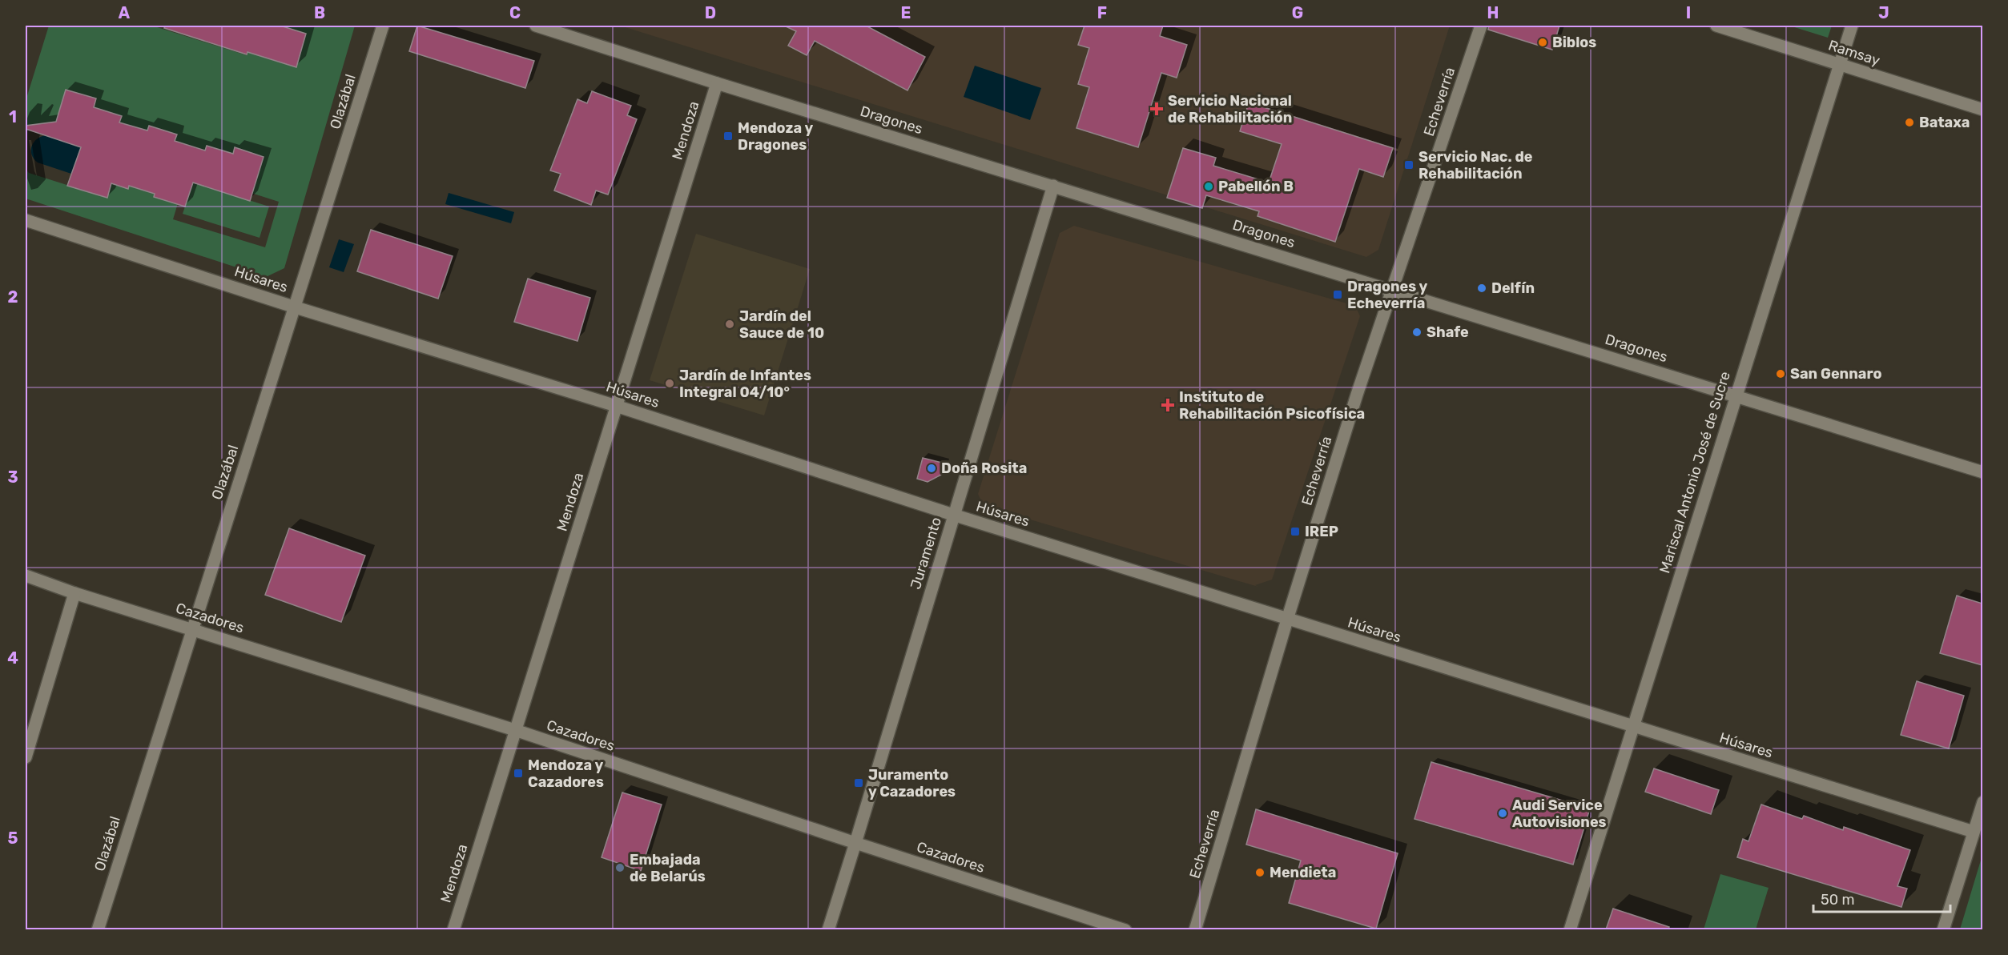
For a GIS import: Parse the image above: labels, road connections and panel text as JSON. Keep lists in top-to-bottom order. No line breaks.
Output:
{"streets":{"street":["Ramsay","Olazábal","Echeverría","Dragones","Mendoza","Húsares","Mariscal Antonio José de Sucre","Juramento","Cazadores"]},"crossings":[["Ramsay","Mariscal Antonio José de Sucre"],["Olazábal","Húsares"],["Olazábal","Cazadores"],["Echeverría","Dragones"],["Echeverría","Húsares"],["Dragones","Mendoza"],["Dragones","Mariscal Antonio José de Sucre"],["Dragones","Juramento"],["Mendoza","Húsares"],["Mendoza","Cazadores"],["Húsares","Mariscal Antonio José de Sucre"],["Húsares","Juramento"],["Juramento","Cazadores"]],"places":{"other":["Biblos","Bataxa","Pabellón B","Delfín","Jardín del Sauce de 10","Shafe","San Gennaro","Jardín de Infantes Integral 04/10°","Doña Rosita","Audi Service Autovisiones","Embajada de Belarús","Mendieta"],"health":["Servicio Nacional de Rehabilitación","Instituto de Rehabilitación Psicofísica"],"transit":["Mendoza y Dragones","Servicio Nac. de Rehabilitación","Dragones y Echeverría","IREP","Mendoza y Cazadores","Juramento y Cazadores"]},"scale_bar":"50 m","grid":{"columns":["A","B","C","D","E","F","G","H","I","J"],"rows":["1","2","3","4","5"]}}
